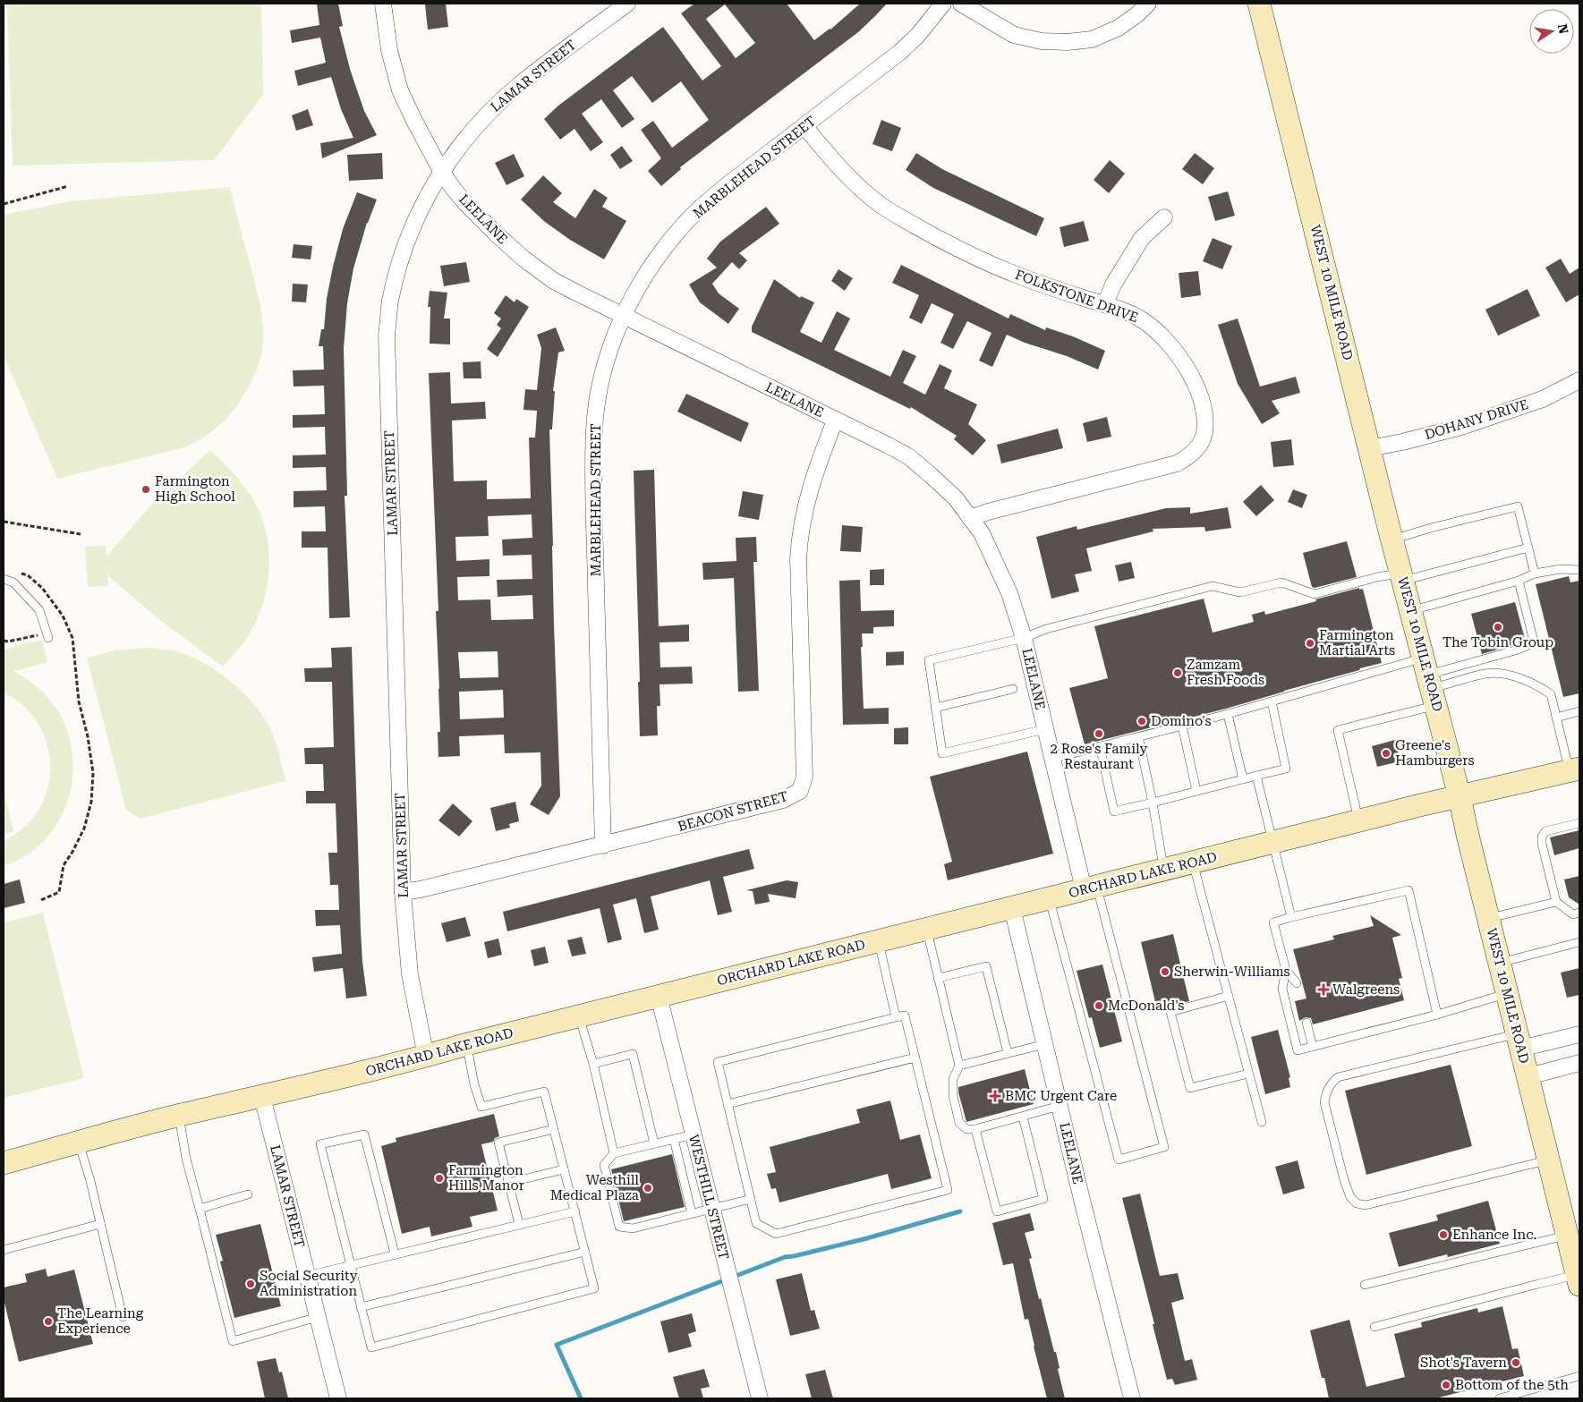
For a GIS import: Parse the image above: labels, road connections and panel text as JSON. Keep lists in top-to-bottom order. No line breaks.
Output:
{"streets":{"main road":["WEST 10 MILE ROAD","ORCHARD LAKE ROAD"],"street":["LAMAR STREET","MARBLEHEAD STREET","LEELANE","FOLKSTONE DRIVE","DOHANY DRIVE","BEACON STREET","WESTHILL STREET"]},"crossings":[["LAMAR STREET","LEELANE"],["LAMAR STREET","BEACON STREET"],["LAMAR STREET","ORCHARD LAKE ROAD"],["MARBLEHEAD STREET","LEELANE"],["MARBLEHEAD STREET","FOLKSTONE DRIVE"],["MARBLEHEAD STREET","BEACON STREET"],["LEELANE","FOLKSTONE DRIVE"],["LEELANE","BEACON STREET"],["LEELANE","ORCHARD LAKE ROAD"],["WEST 10 MILE ROAD","DOHANY DRIVE"],["WEST 10 MILE ROAD","ORCHARD LAKE ROAD"],["ORCHARD LAKE ROAD","WESTHILL STREET"]],"places":{"other":["Farmington High School","The Tobin Group","Farmington Martial Arts","Zamzam Fresh Foods","Domino's","2 Rose's Family Restaurant","Greene's Hamburgers","Sherwin-Williams","McDonald's","Farmington Hills Manor","Westhill Medical Plaza","Enhance Inc.","Social Security Administration","The Learning Experience","Shot's Tavern","Bottom of the 5th"],"health":["Walgreens","BMC Urgent Care"]},"north":"right"}
